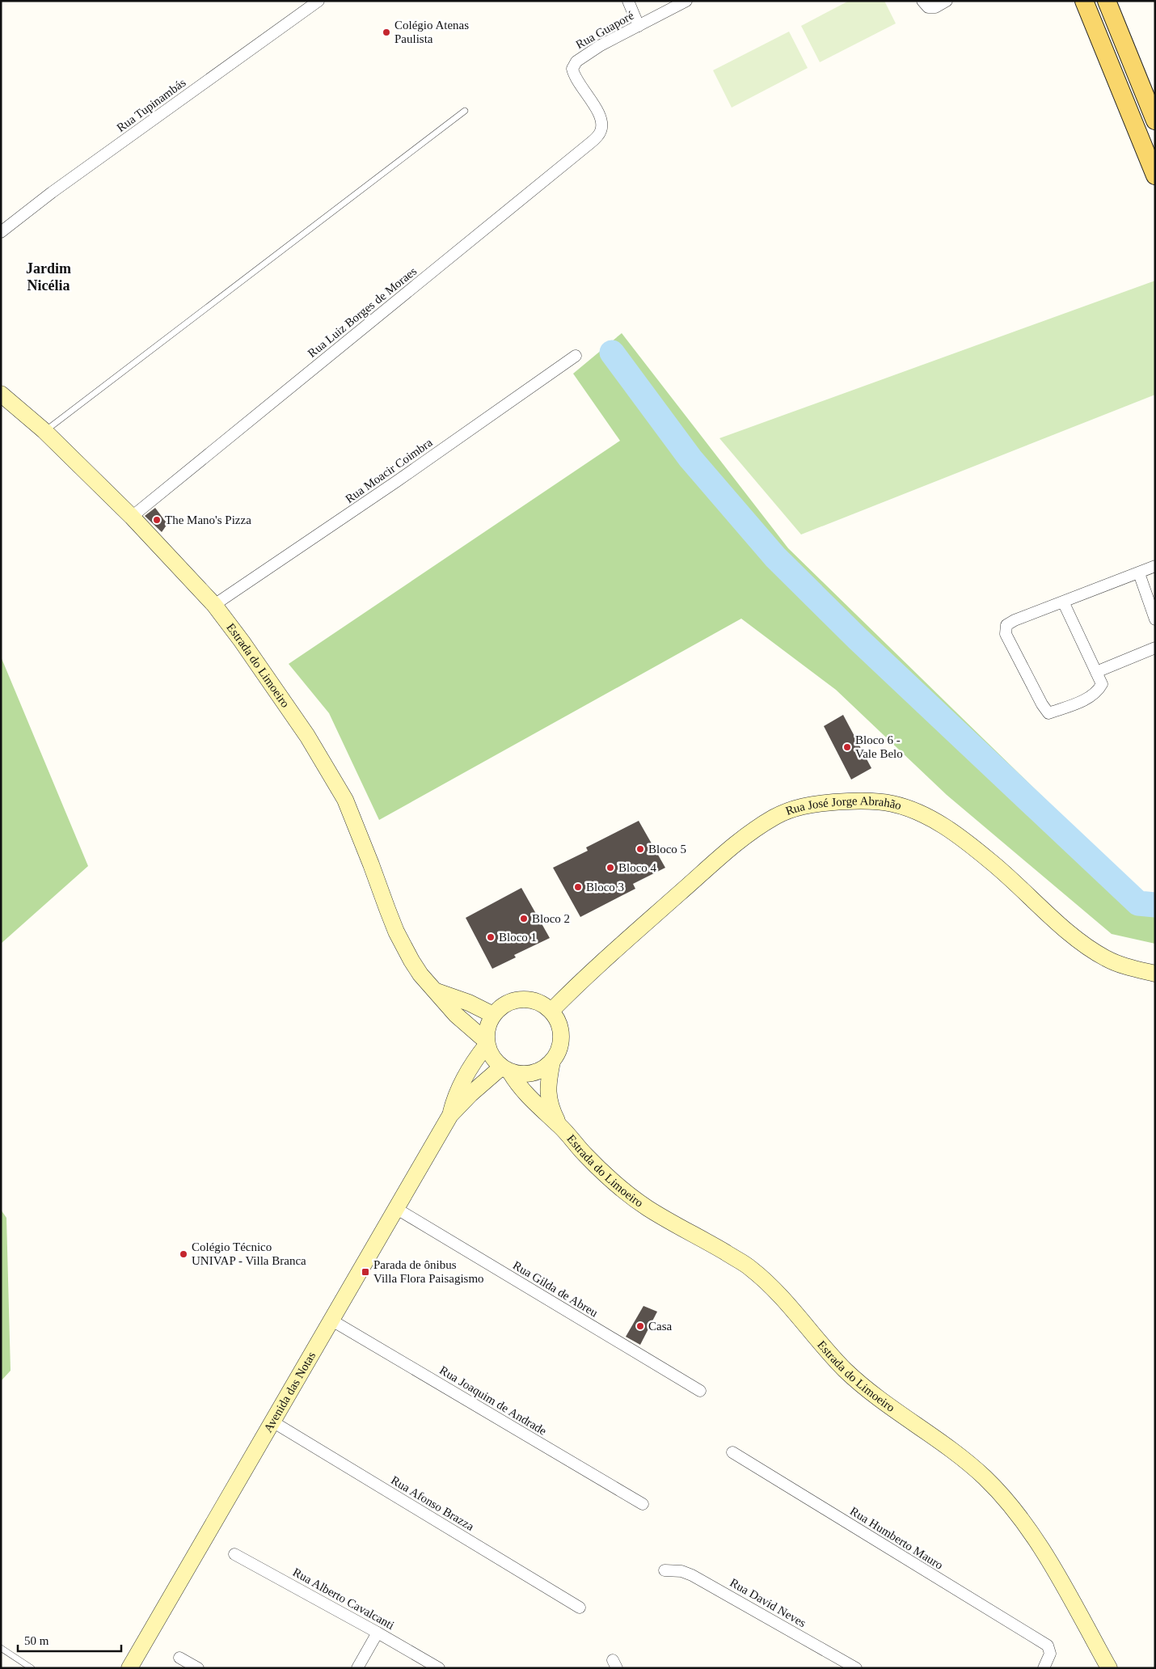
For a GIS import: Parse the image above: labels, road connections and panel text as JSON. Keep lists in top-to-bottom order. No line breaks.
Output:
{"streets":{"main road":["Estrada do Limoeiro","Rua José Jorge Abrahão","Avenida das Notas"],"street":["Rua Guaporé","Rua Tupinambás","Rua Luiz Borges de Moraes","Rua Moacir Coimbra","Rua Gilda de Abreu","Rua Joaquim de Andrade","Rua Afonso Brazza","Rua Humberto Mauro","Rua Alberto Cavalcanti","Rua David Neves"]},"crossings":[["Rua Guaporé","Rua Luiz Borges de Moraes"],["Rua Luiz Borges de Moraes","Estrada do Limoeiro"],["Rua Moacir Coimbra","Estrada do Limoeiro"],["Estrada do Limoeiro","Rua José Jorge Abrahão"],["Estrada do Limoeiro","Avenida das Notas"],["Rua José Jorge Abrahão","Avenida das Notas"],["Rua Gilda de Abreu","Avenida das Notas"],["Avenida das Notas","Rua Joaquim de Andrade"],["Avenida das Notas","Rua Afonso Brazza"]],"districts":["Jardim Nicélia"],"places":{"other":["Colégio Atenas Paulista","The Mano's Pizza","Bloco 6 - Vale Belo","Bloco 5","Bloco 4","Bloco 3","Bloco 2","Bloco 1","Colégio Técnico UNIVAP - Villa Branca","Casa"],"transit":["Parada de ônibus Villa Flora Paisagismo"]},"scale_bar":"50 m"}
